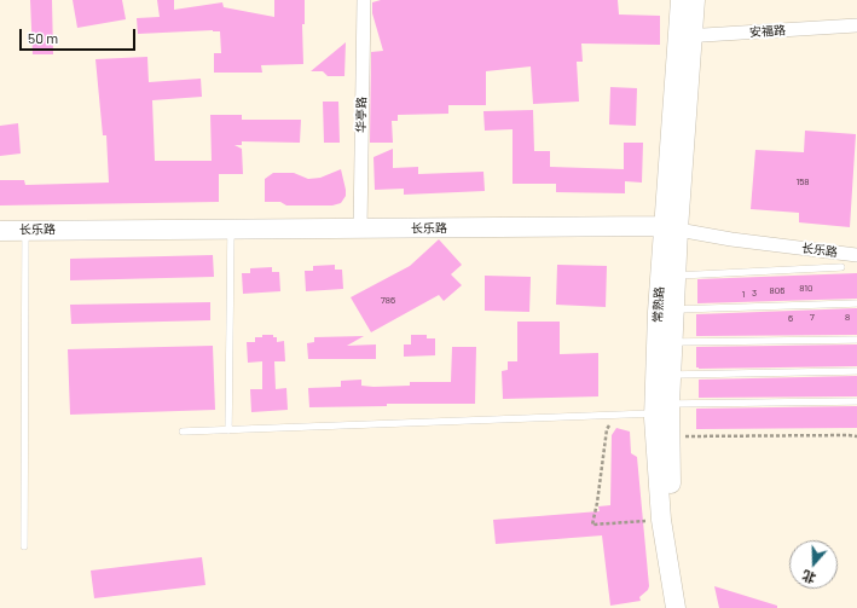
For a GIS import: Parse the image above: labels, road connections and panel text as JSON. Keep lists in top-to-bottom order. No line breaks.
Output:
{"streets":{"main road":["长乐路","常熟路"],"street":["安福路","华亭路"]},"crossings":[["安福路","常熟路"],["华亭路","长乐路"],["长乐路","常熟路"]],"house_numbers":["158","810","806","3","1","786","7","8","6"],"scale_bar":"50 m","north":"bottom"}
